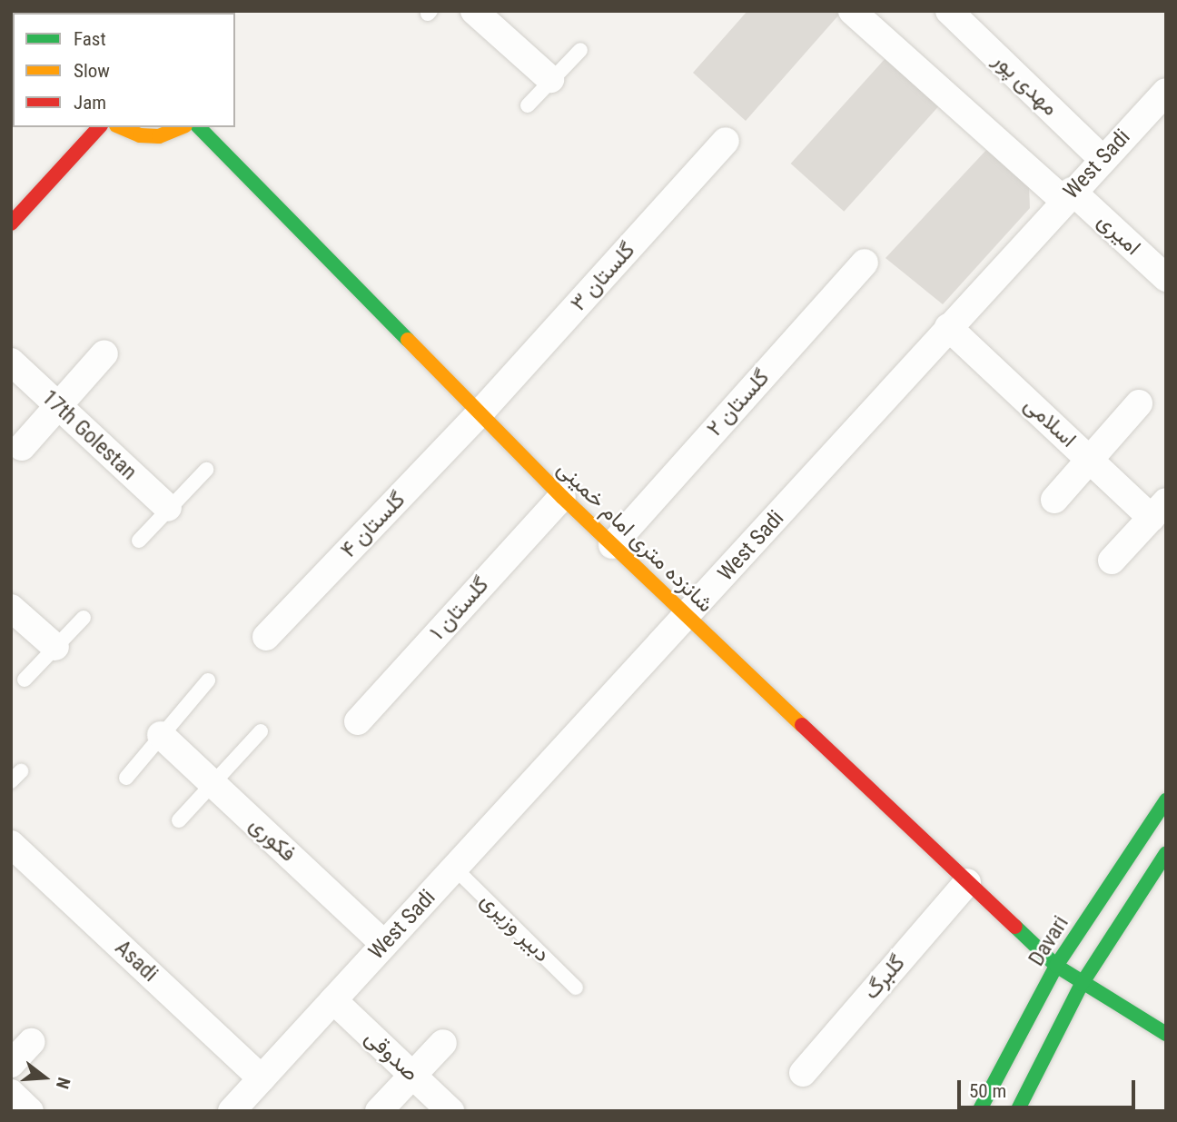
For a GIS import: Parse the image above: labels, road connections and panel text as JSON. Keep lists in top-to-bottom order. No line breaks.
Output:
{"streets":{"main road":["شانزده متری امام خمینی","Davari"],"street":["مهدی پور","West Sadi","امیری","گلستان ۳","گلستان ۲","اسلامی","17th Golestan","گلستان ۴","گلستان ۱","فکوری","Asadi","گلبرگ","صدوقی"],"lane":["دبیر وزیری"]},"crossings":[["مهدی پور","West Sadi"],["West Sadi","امیری"],["West Sadi","اسلامی"],["West Sadi","شانزده متری امام خمینی"],["West Sadi","فکوری"],["West Sadi","دبیر وزیری"],["West Sadi","Asadi"],["West Sadi","صدوقی"],["گلستان ۳","گلستان ۴"],["گلستان ۳","شانزده متری امام خمینی"],["گلستان ۲","شانزده متری امام خمینی"],["گلستان ۴","شانزده متری امام خمینی"],["شانزده متری امام خمینی","گلستان ۱"],["شانزده متری امام خمینی","Davari"],["شانزده متری امام خمینی","گلبرگ"]],"legend":["Fast","Slow","Jam"],"scale_bar":"50 m","north":"right"}
